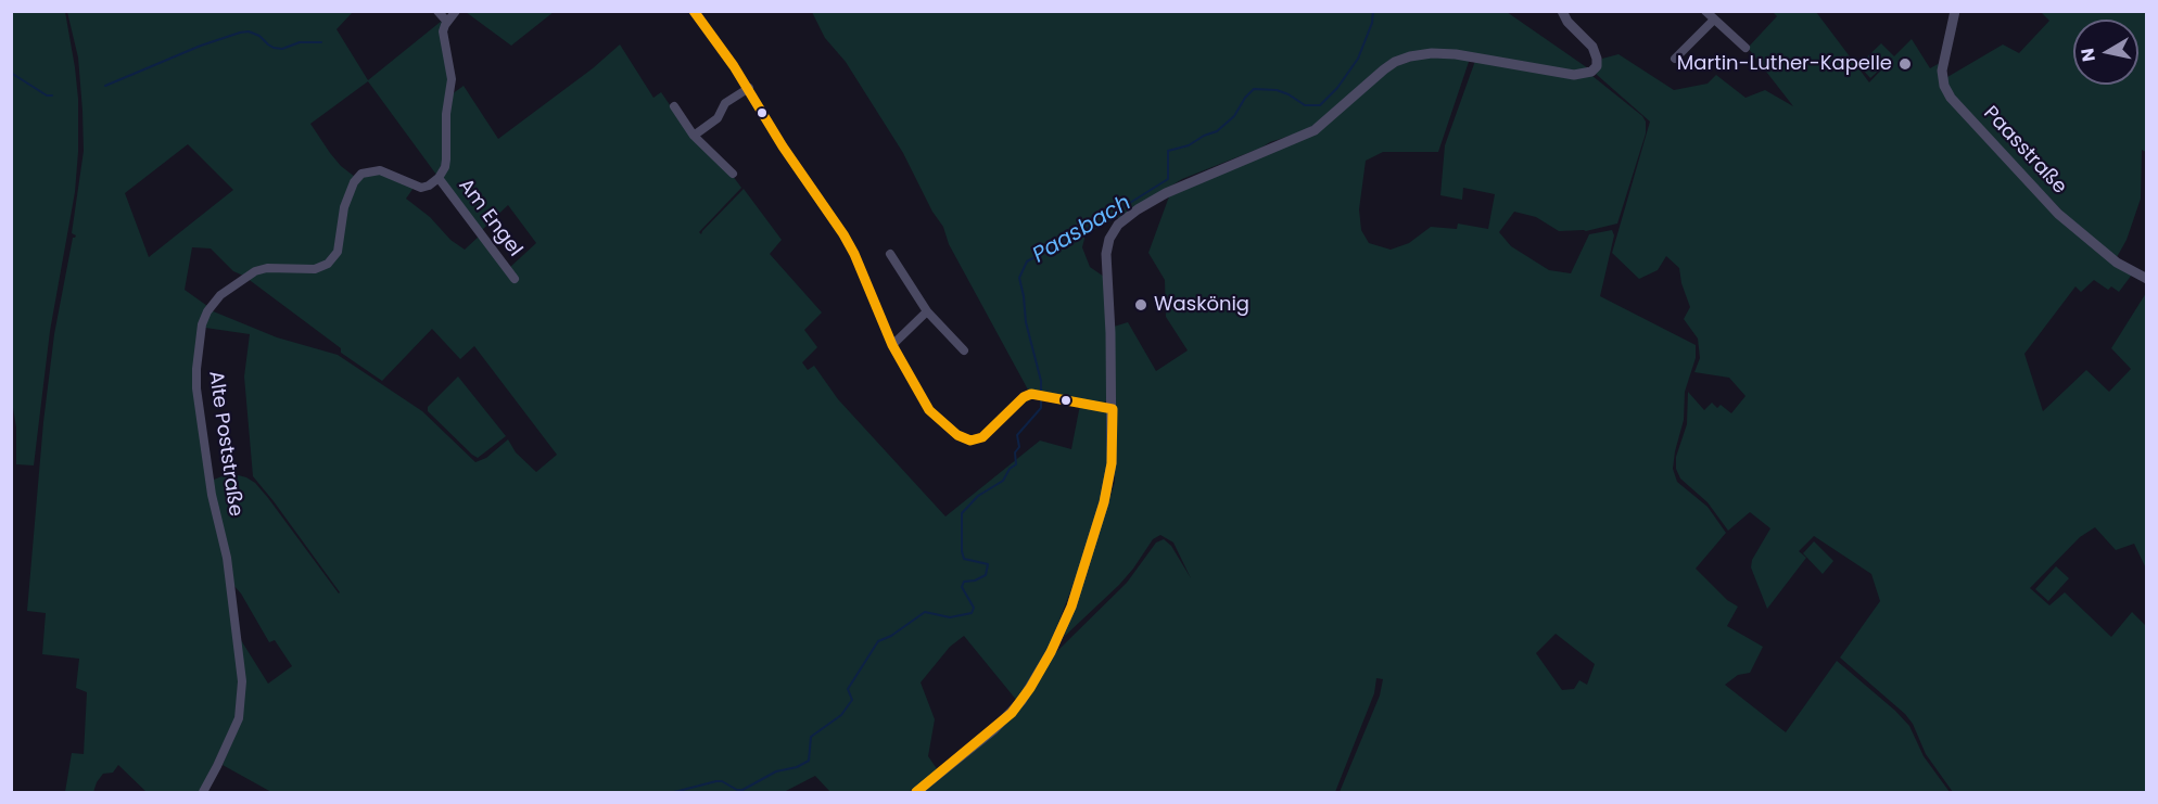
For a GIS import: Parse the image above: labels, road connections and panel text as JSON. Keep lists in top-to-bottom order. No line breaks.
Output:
{"streets":{"street":["Paasstraße","Am Engel","Alte Poststraße"]},"crossings":[["Am Engel","Alte Poststraße"]],"water":["Paasbach"],"places":["Martin-Luther-Kapelle","Waskönig"],"north":"left"}
